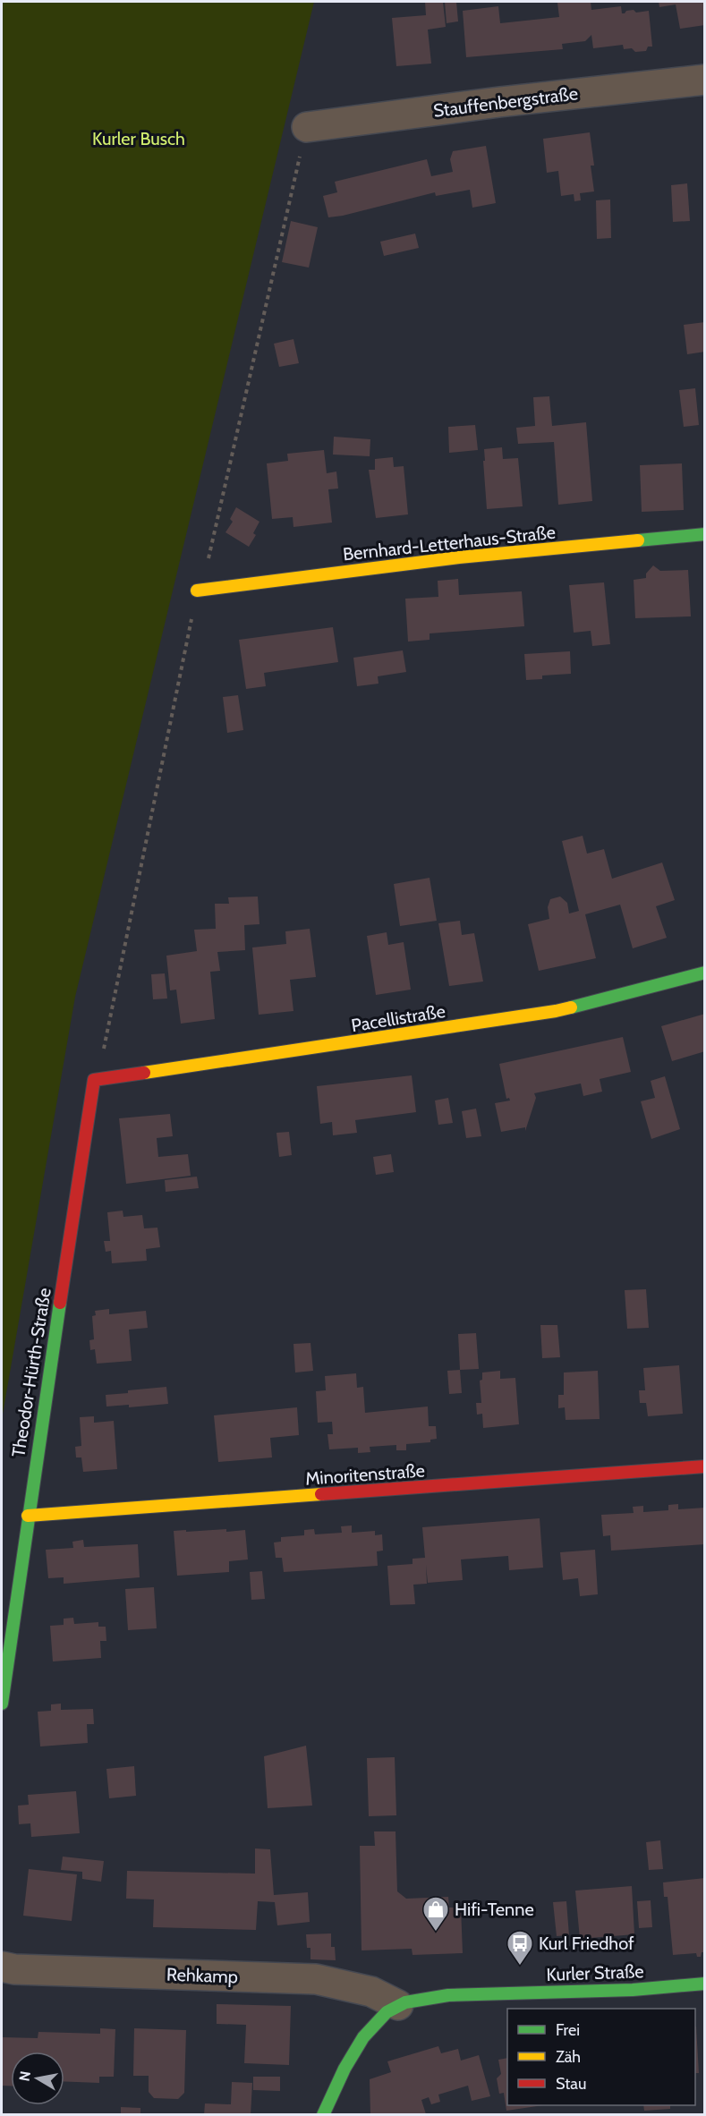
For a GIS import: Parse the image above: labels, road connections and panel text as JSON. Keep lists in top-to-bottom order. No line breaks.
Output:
{"streets":{"street":["Stauffenbergstraße","Bernhard-Letterhaus-Straße","Pacellistraße","Theodor-Hürth-Straße","Minoritenstraße","Kurler Straße","Rehkamp"]},"crossings":[["Pacellistraße","Theodor-Hürth-Straße"],["Theodor-Hürth-Straße","Minoritenstraße"],["Kurler Straße","Rehkamp"]],"parks":["Kurler Busch"],"places":{"shop":["Hifi-Tenne"],"bus stop":["Kurl Friedhof"]},"legend":["Frei","Zäh","Stau"],"north":"left"}
